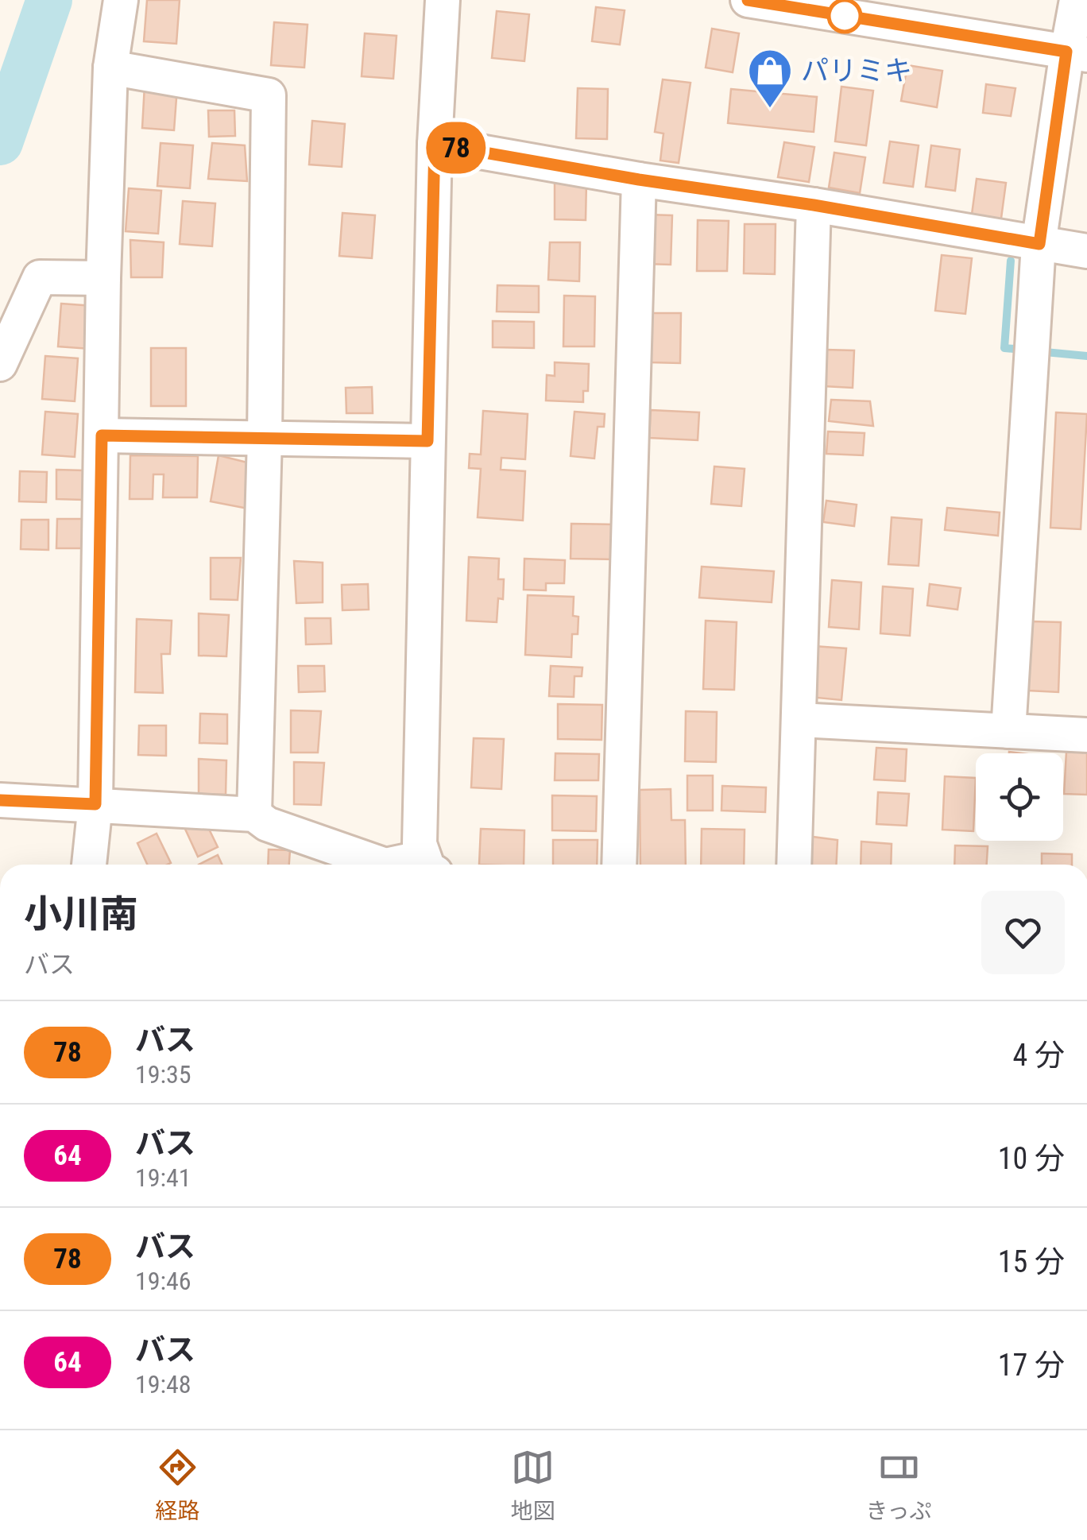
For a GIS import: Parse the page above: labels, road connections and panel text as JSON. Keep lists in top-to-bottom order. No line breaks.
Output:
{"places":{"shop":["パリミキ"]},"lines":["bus line 78"],"page":{"on_map":"78","heading":["小川南","バス"],"list":[{"mark":"78","name":"バス","note":"19:35","value":"4 分"},{"mark":"64","name":"バス","note":"19:41","value":"10 分"},{"mark":"78","name":"バス","note":"19:46","value":"15 分"},{"mark":"64","name":"バス","note":"19:48","value":"17 分"}],"tabs":["経路","地図","きっぷ"]}}
